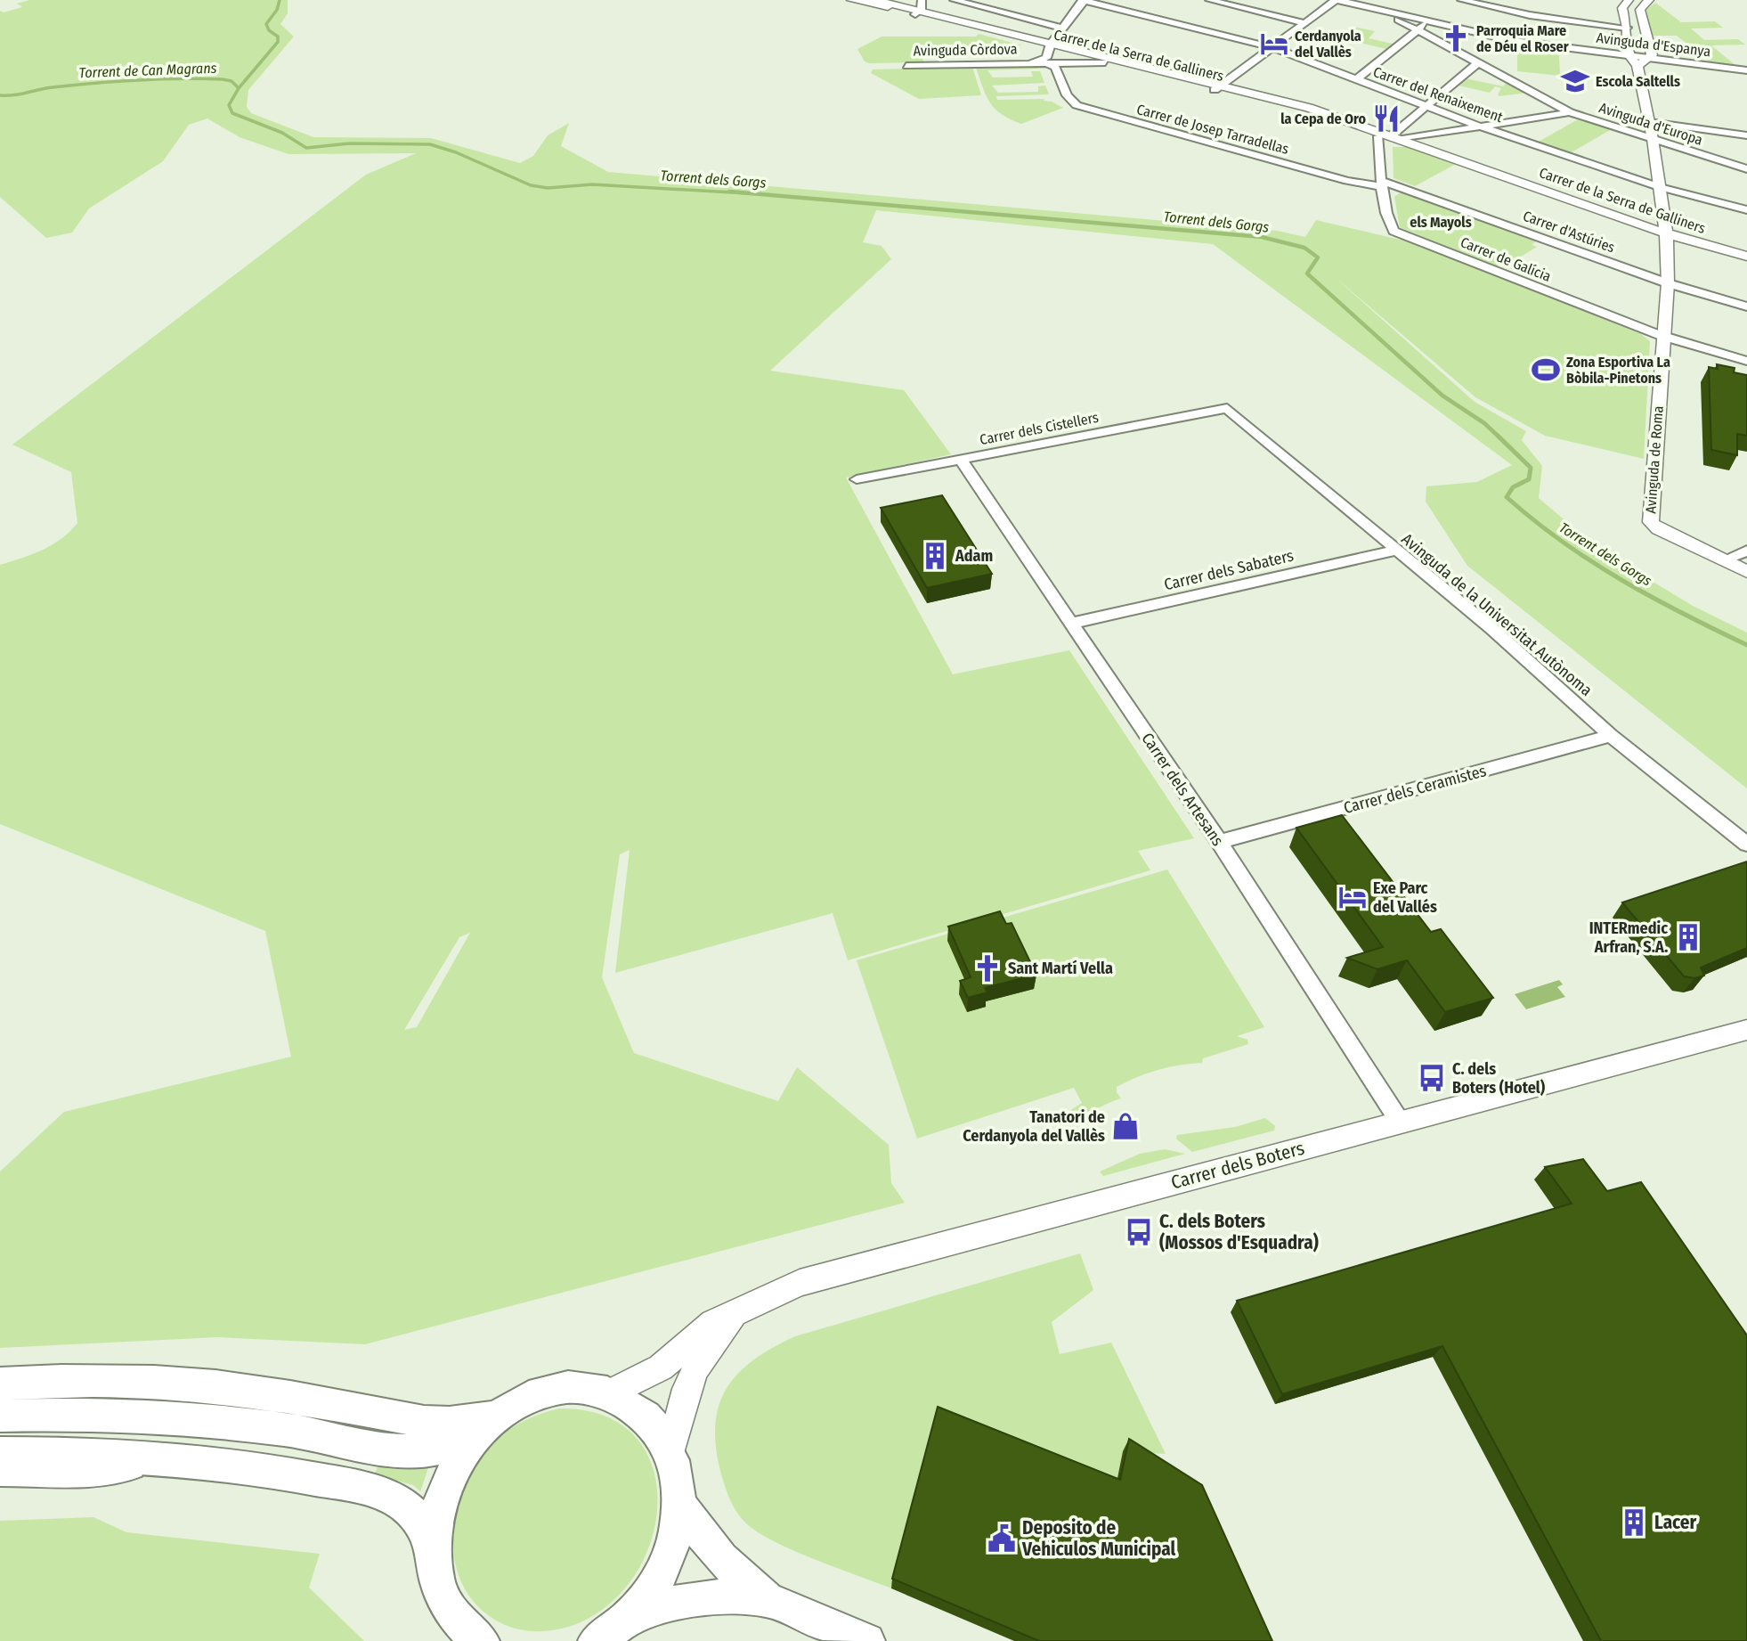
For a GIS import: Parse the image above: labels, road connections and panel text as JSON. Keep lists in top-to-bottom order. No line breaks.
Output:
{"streets":{"street":["Avinguda d'Espanya","Avinguda Còrdova","Carrer de la Serra de Galliners","Carrer del Renaixement","Avinguda d'Europa","Carrer de Josep Tarradellas","Carrer d'Astúries","Carrer de Galícia","Carrer dels Cistellers","Avinguda de Roma","Carrer dels Sabaters","Avinguda de la Universitat Autònoma","Carrer dels Artesans","Carrer dels Ceramistes","Carrer dels Boters"]},"crossings":[["Avinguda d'Espanya","Avinguda d'Europa"],["Avinguda Còrdova","Carrer de la Serra de Galliners"],["Avinguda Còrdova","Carrer de Josep Tarradellas"],["Carrer de la Serra de Galliners","Carrer de Josep Tarradellas"],["Carrer de la Serra de Galliners","Carrer de Galícia"],["Carrer de la Serra de Galliners","Avinguda de Roma"],["Carrer del Renaixement","Avinguda de Roma"],["Avinguda d'Europa","Avinguda de Roma"],["Carrer de Josep Tarradellas","Carrer d'Astúries"],["Carrer de Josep Tarradellas","Carrer de Galícia"],["Carrer d'Astúries","Carrer de Galícia"],["Carrer d'Astúries","Avinguda de Roma"],["Carrer de Galícia","Avinguda de Roma"],["Carrer dels Cistellers","Avinguda de la Universitat Autònoma"],["Carrer dels Cistellers","Carrer dels Artesans"],["Carrer dels Sabaters","Avinguda de la Universitat Autònoma"],["Carrer dels Sabaters","Carrer dels Artesans"],["Avinguda de la Universitat Autònoma","Carrer dels Ceramistes"],["Carrer dels Artesans","Carrer dels Ceramistes"],["Carrer dels Artesans","Carrer dels Boters"]],"districts":["els Mayols"],"water":["Torrent de Can Magrans","Torrent dels Gorgs"],"places":{"church":["Parroquia Mare de Déu el Roser","Sant Martí Vella"],"hotel":["Cerdanyola del Vallès","Exe Parc del Vallés"],"school or university":["Escola Saltells"],"restaurant":["la Cepa de Oro"],"sports":["Zona Esportiva La Bòbila-Pinetons"],"building":["Adam","INTERmedic Arfran, S.A.","Lacer"],"bus stop":["C. dels Boters (Hotel)","C. dels Boters (Mossos d'Esquadra)"],"shop":["Tanatori de Cerdanyola del Vallès"],"public building":["Deposito de Vehiculos Municipal"]}}
